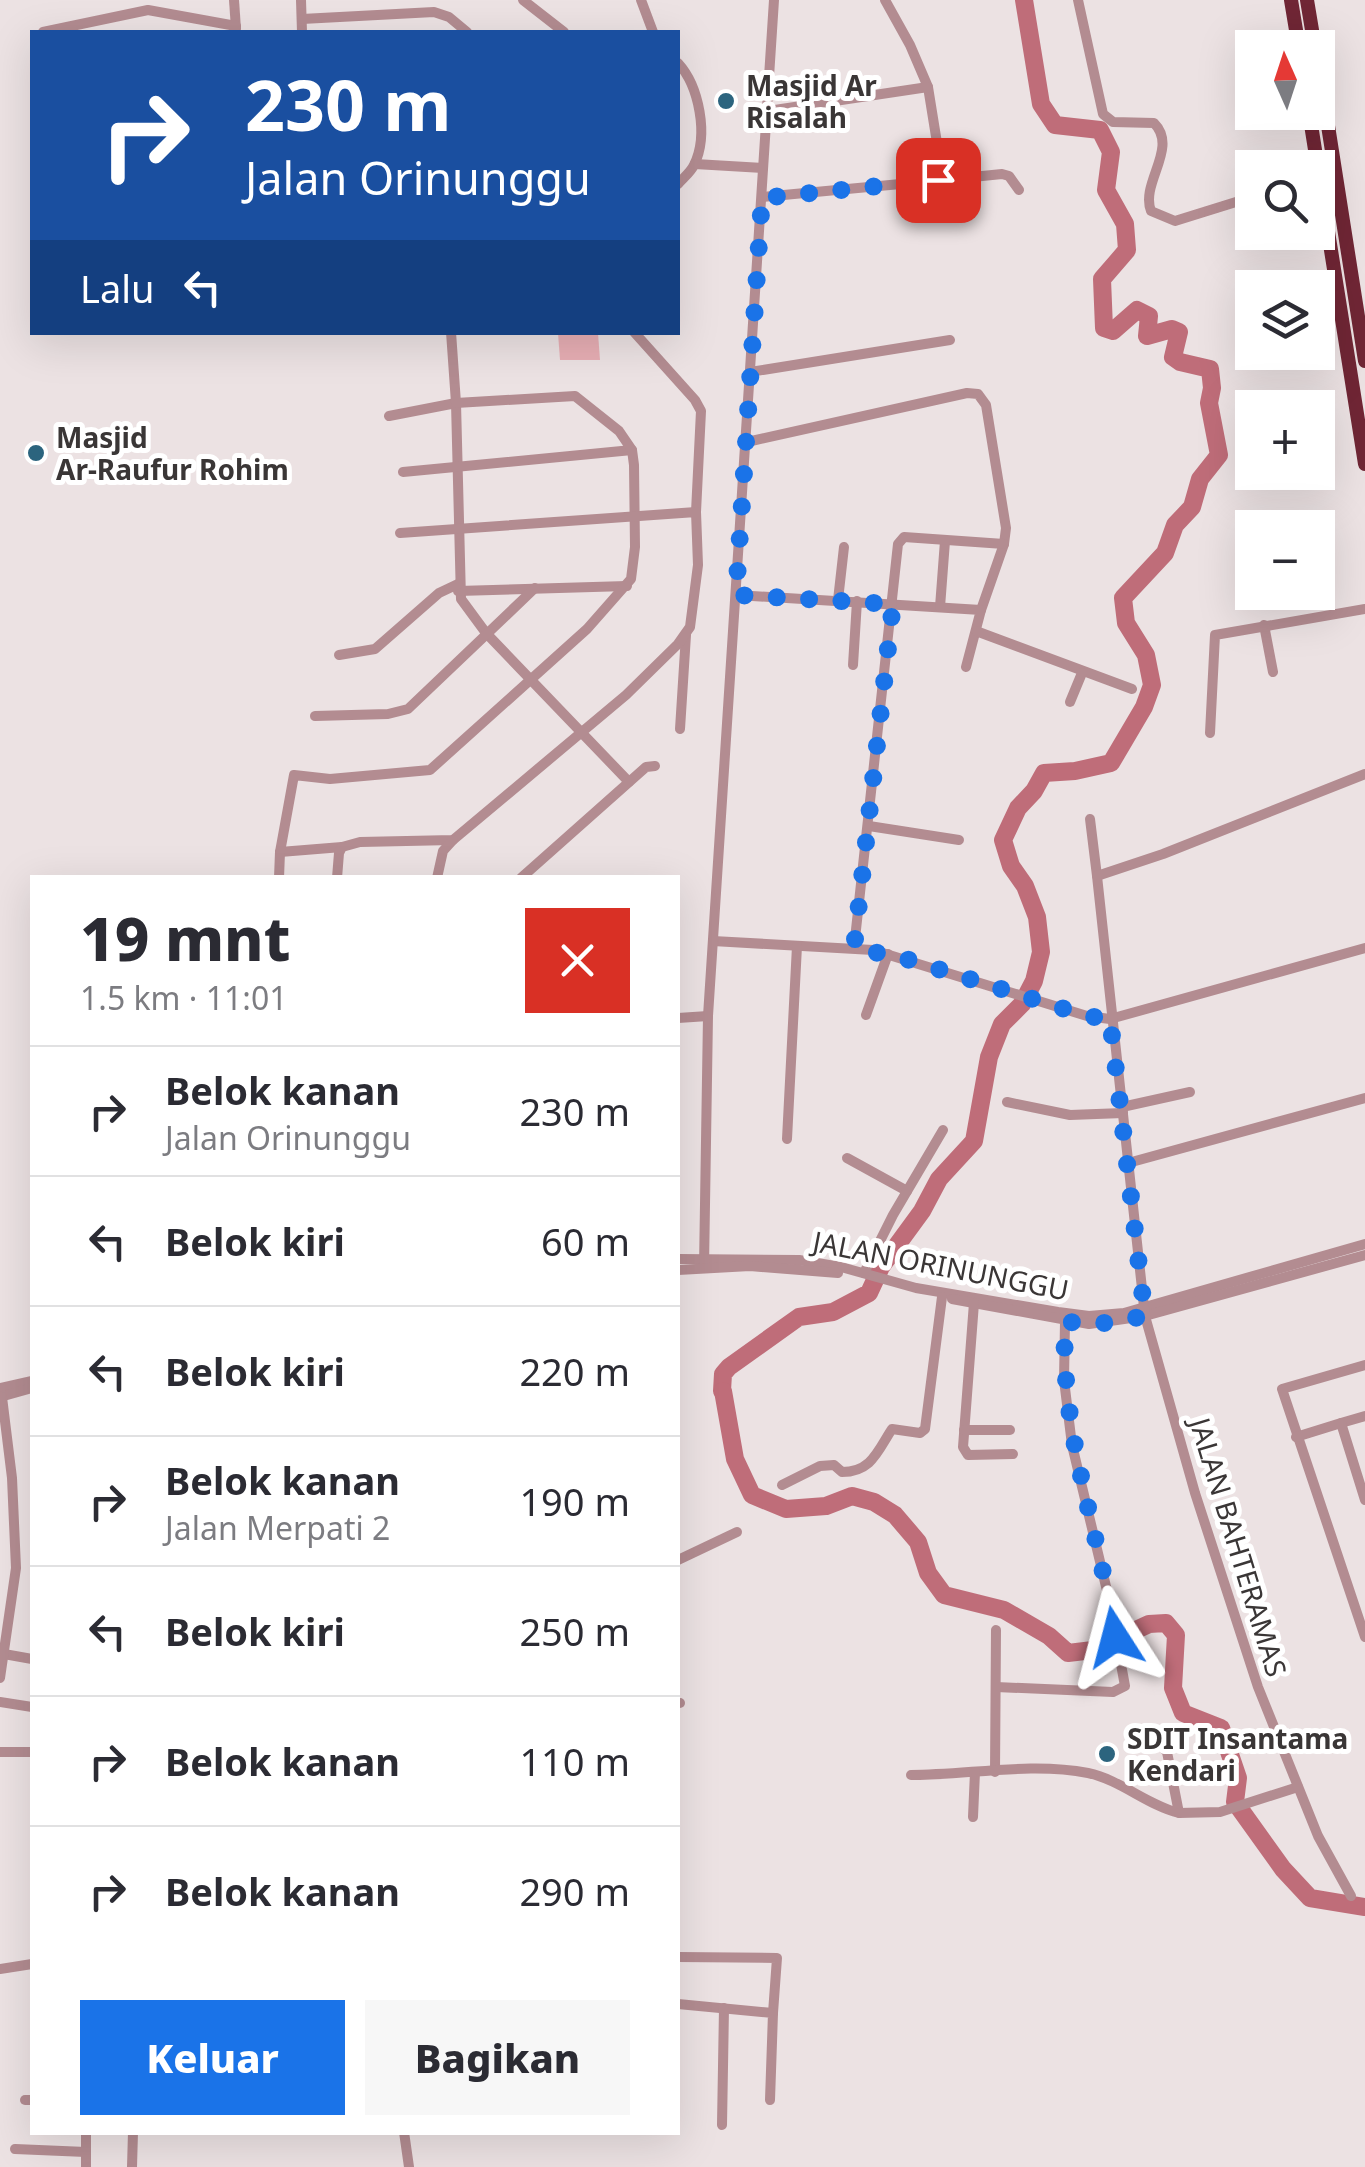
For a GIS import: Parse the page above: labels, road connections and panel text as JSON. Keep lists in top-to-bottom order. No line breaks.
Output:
{"streets":{"street":["JALAN ORINUNGGU","JALAN BAHTERAMAS"]},"crossings":[["JALAN ORINUNGGU","JALAN BAHTERAMAS"]],"places":["Masjid Ar Risalah","Masjid Ar-Raufur Rohim","SDIT Insantama Kendari"],"north":"top","page":{"map_buttons":["+","−"],"turn":["230 m","Jalan Orinunggu"],"then":"Lalu","heading":["19 mnt","1.5 km · 11:01"],"list":[{"name":"Belok kanan","note":"Jalan Orinunggu","value":"230 m"},{"name":"Belok kiri","value":"60 m"},{"name":"Belok kiri","value":"220 m"},{"name":"Belok kanan","note":"Jalan Merpati 2","value":"190 m"},{"name":"Belok kiri","value":"250 m"},{"name":"Belok kanan","value":"110 m"},{"name":"Belok kanan","value":"290 m"}],"buttons":["Keluar","Bagikan"]}}
